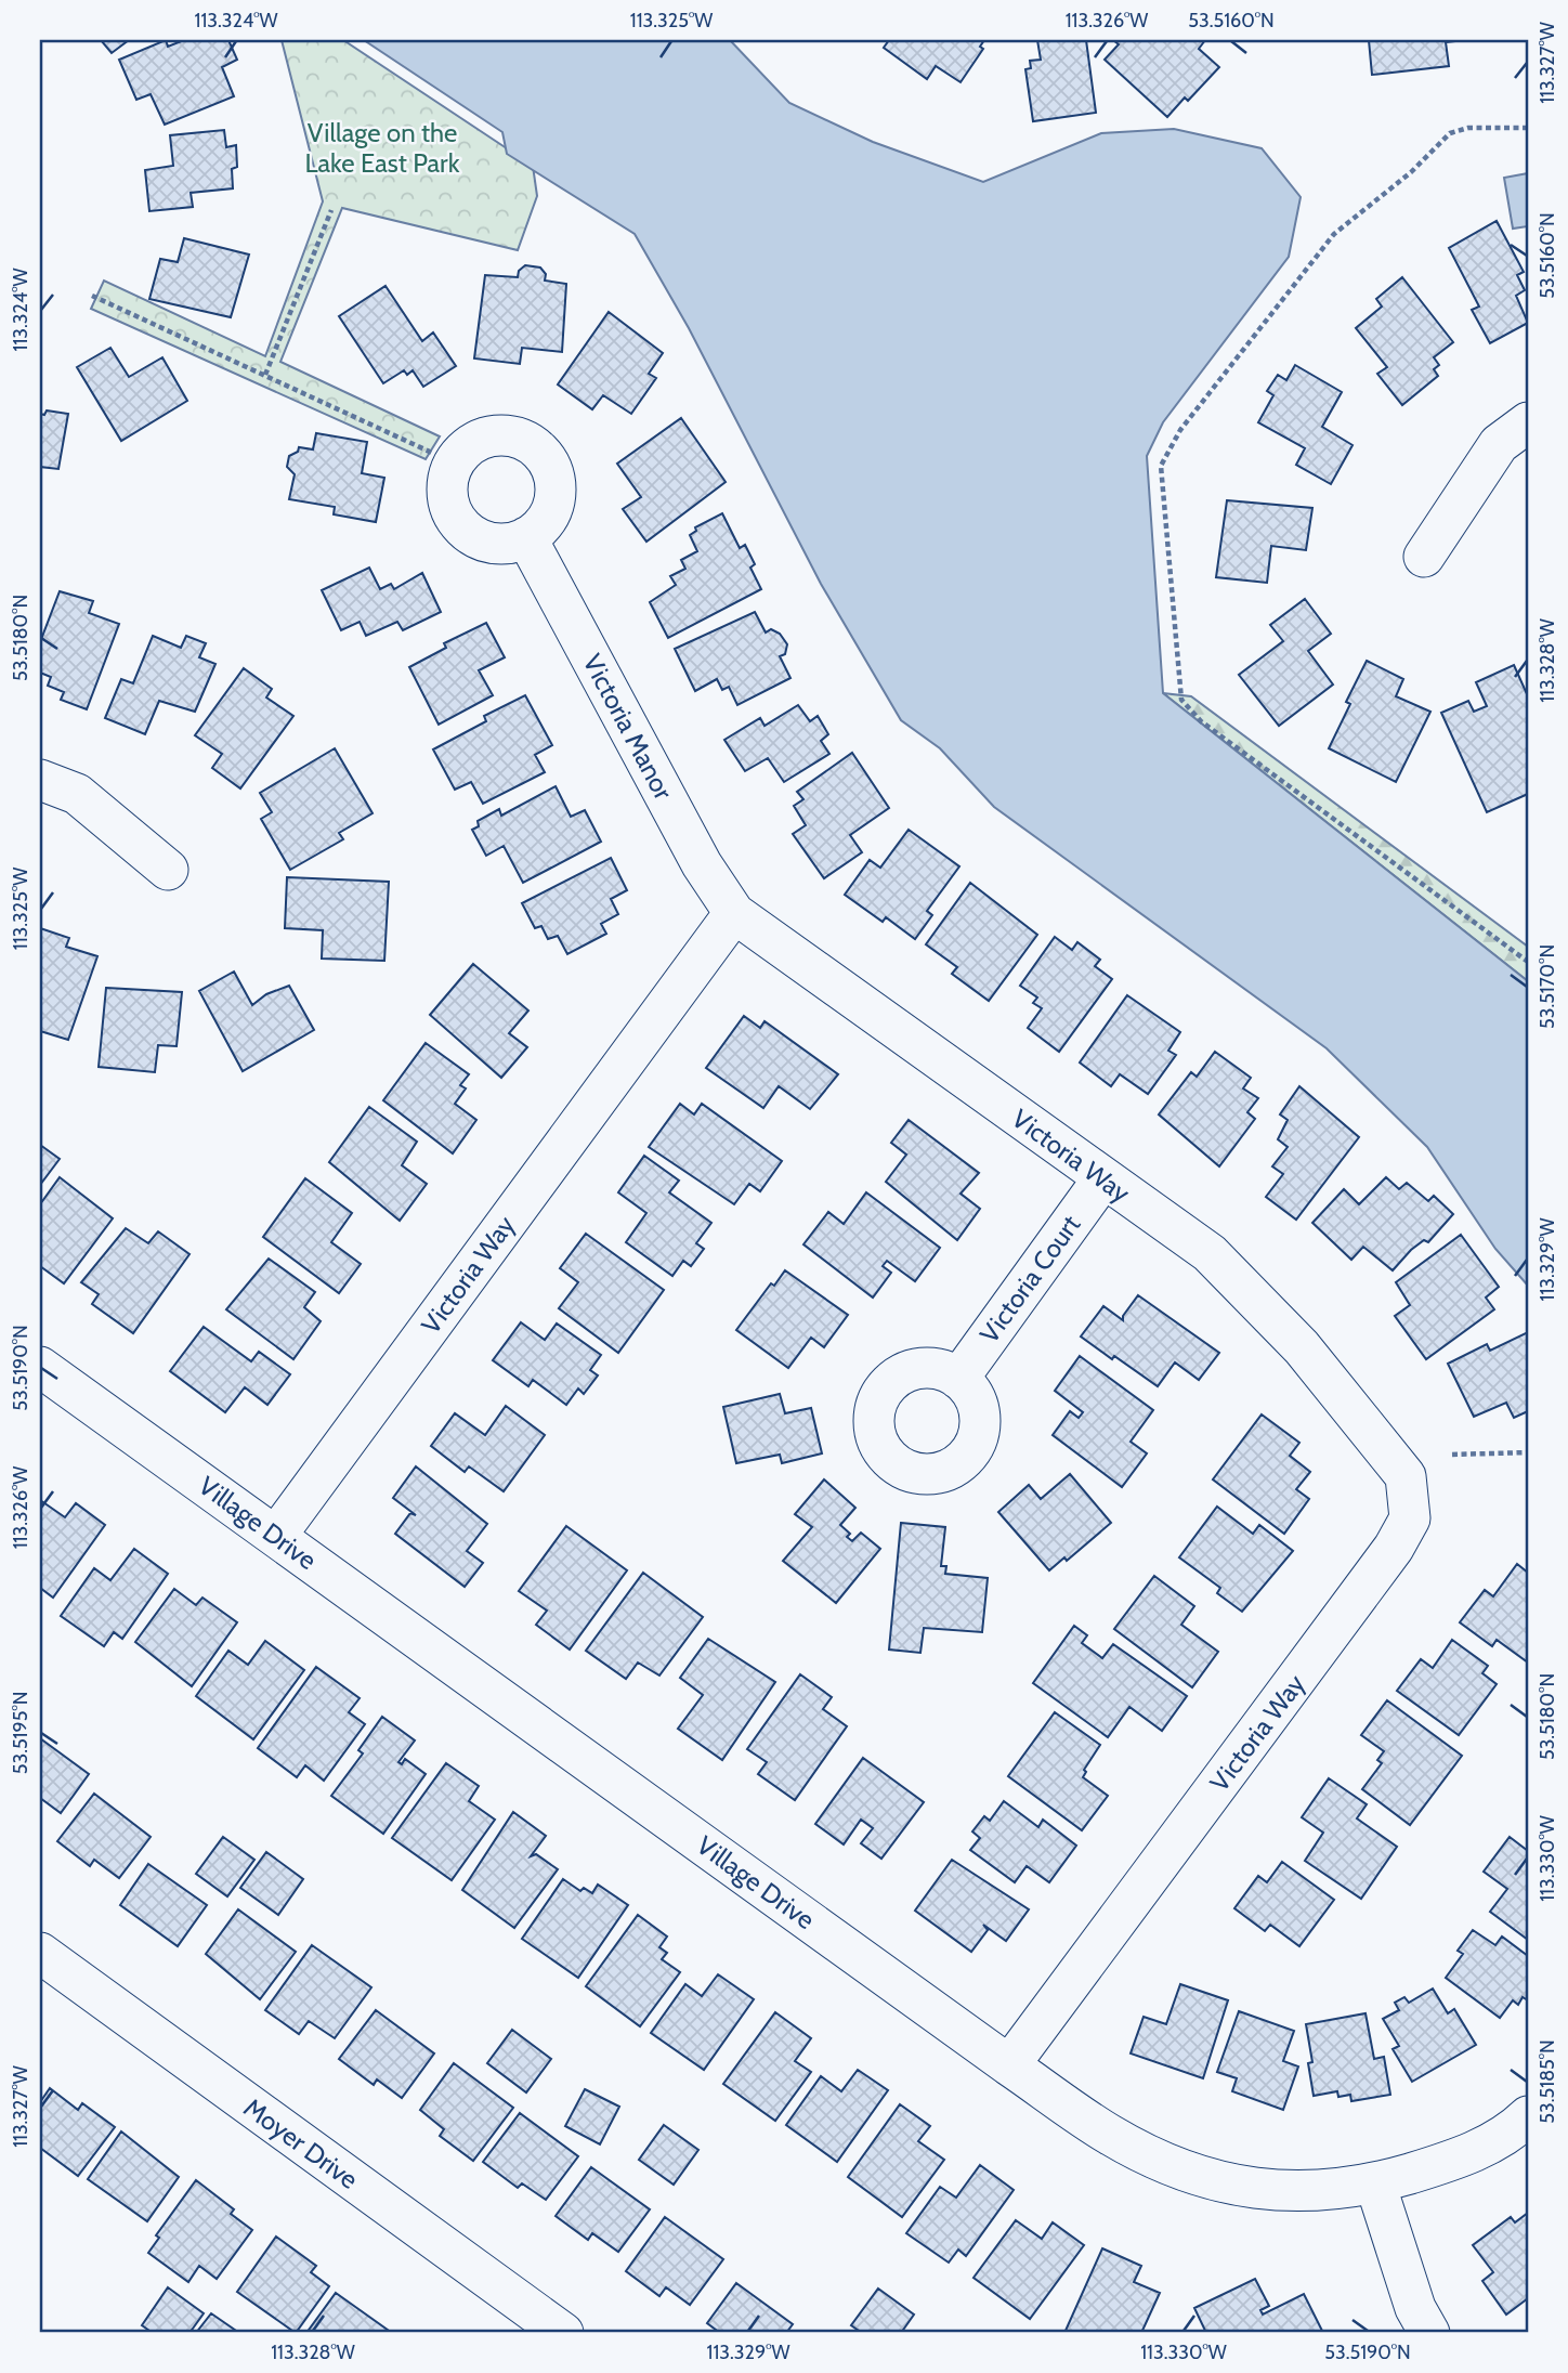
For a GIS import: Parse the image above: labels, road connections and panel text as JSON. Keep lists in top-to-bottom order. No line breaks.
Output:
{"streets":{"street":["Victoria Manor","Victoria Way","Victoria Court","Village Drive","Moyer Drive"]},"crossings":[["Victoria Manor","Victoria Way"],["Victoria Way","Victoria Court"],["Victoria Way","Village Drive"]],"parks":["Village on the Lake East Park"],"coordinates":["113.324°W","113.325°W","113.326°W","53.5160°N","113.327°W","53.5180°N","113.328°W","53.5170°N","113.329°W","53.5190°N","53.5195°N","113.330°W","53.5185°N"]}
